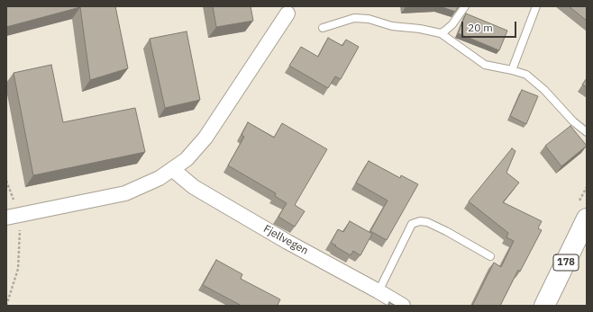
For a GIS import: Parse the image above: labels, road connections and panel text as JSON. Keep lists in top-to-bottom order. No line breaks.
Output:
{"streets":{"main road":["178"],"street":["Fjellvegen"]},"scale_bar":"20 m"}
